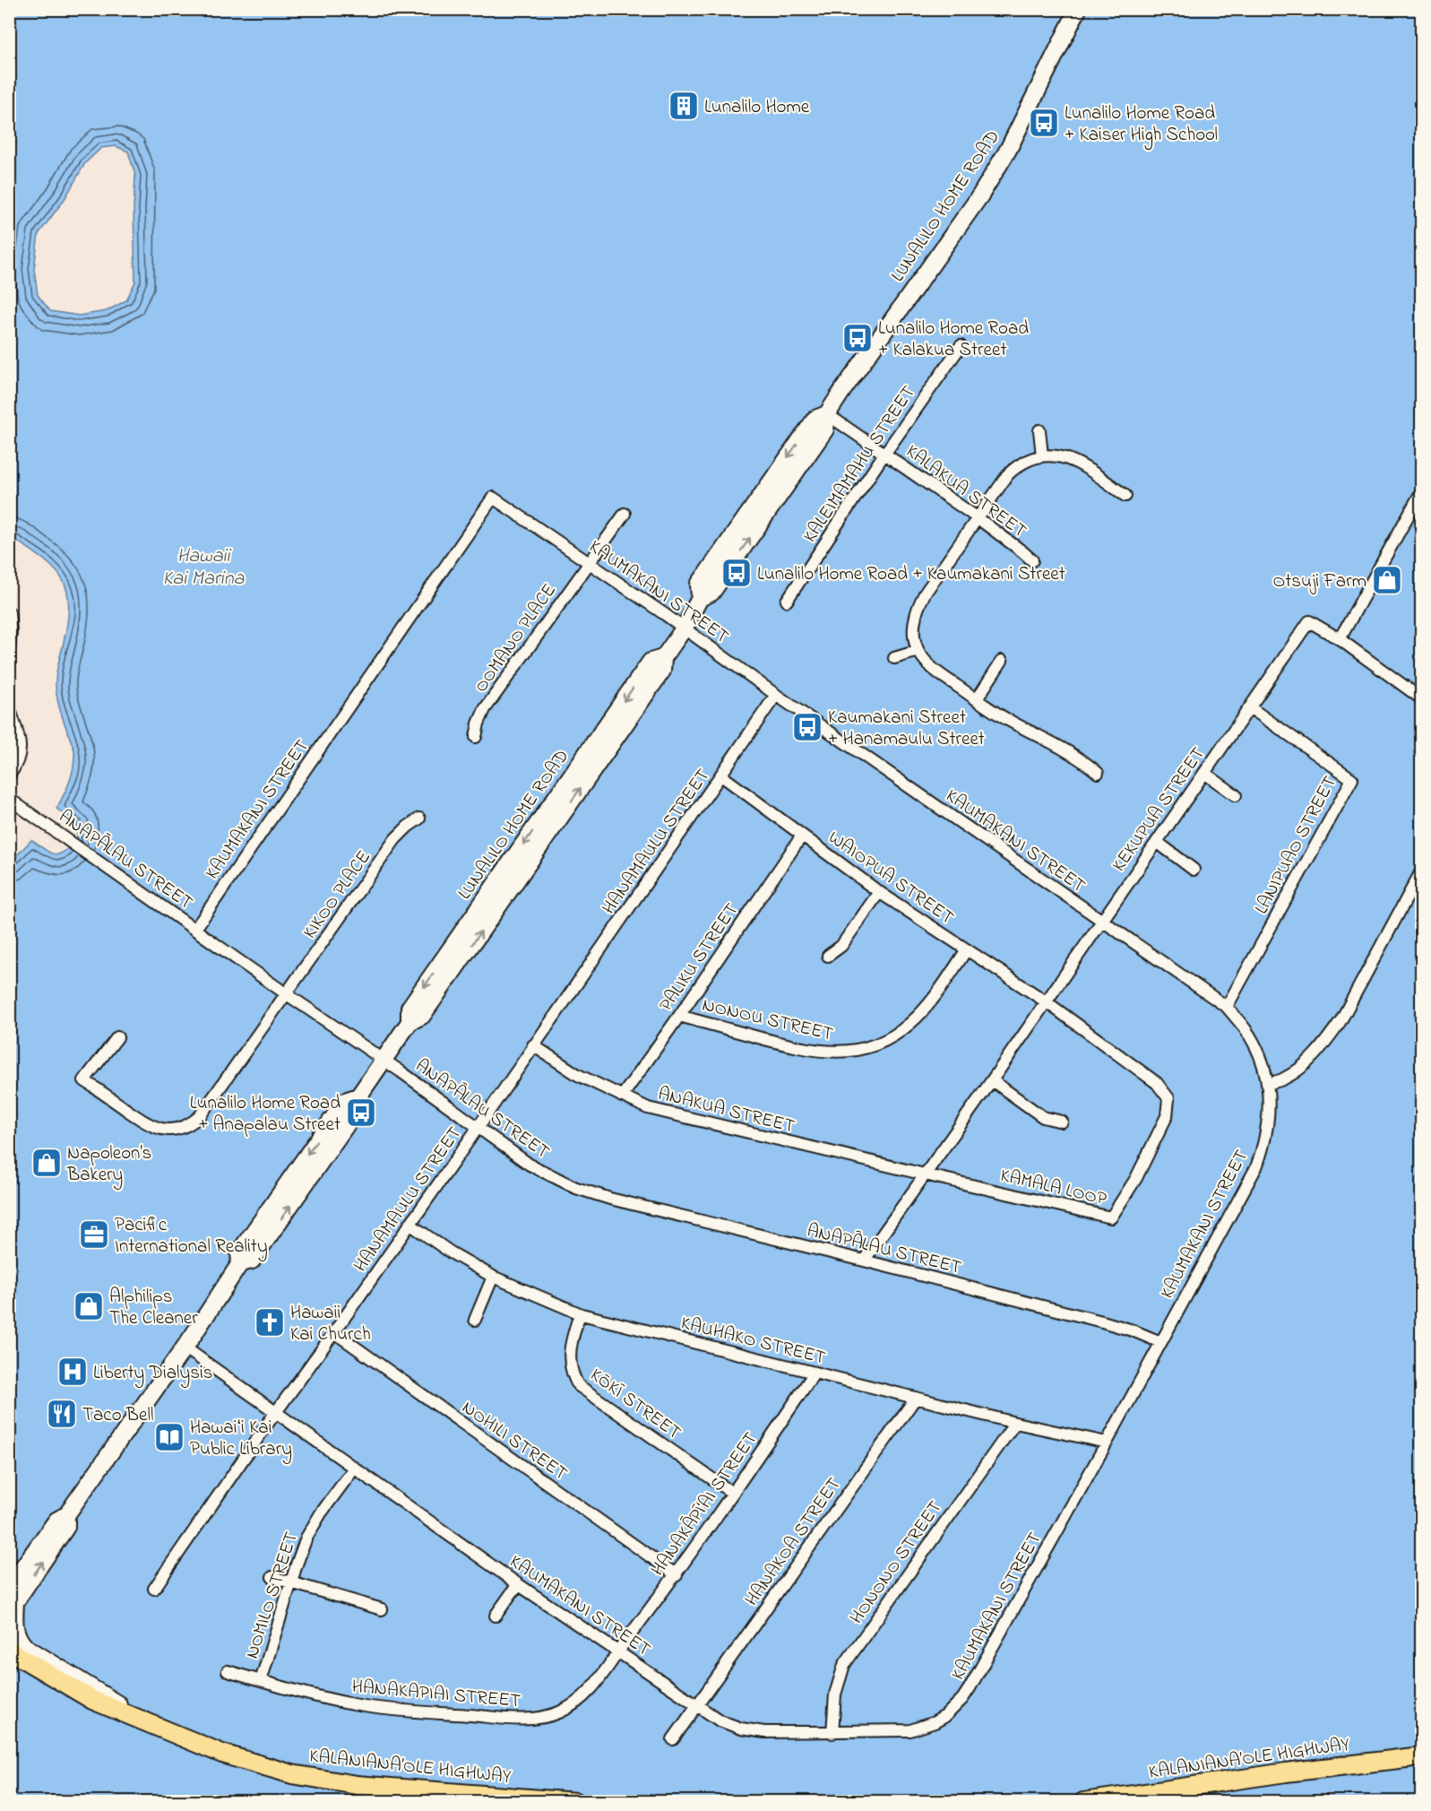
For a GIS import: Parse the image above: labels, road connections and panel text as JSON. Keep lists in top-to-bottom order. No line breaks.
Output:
{"streets":{"main road":["LUNALILO HOME ROAD","KALANIANA’OLE HIGHWAY"],"street":["KALEIMAMAHU STREET","KALAKUA STREET","KAUMAKANI STREET","OOMANO PLACE","KEKUPUA STREET","HANAMAULU STREET","LANIPUAO STREET","ANAPĀLAU STREET","WAIOPUA STREET","KIKOO PLACE","PALIKU STREET","NONOU STREET","ANAKUA STREET","KAMALA LOOP","KAUHAKO STREET","KŌKĪ STREET","NOHILI STREET","HANAKĀPĪ‘AI STREET","HANAKOA STREET","HONONO STREET","NOMILO STREET","HANAKAPIAI STREET"]},"crossings":[["LUNALILO HOME ROAD","KALAKUA STREET"],["LUNALILO HOME ROAD","KAUMAKANI STREET"],["LUNALILO HOME ROAD","ANAPĀLAU STREET"],["KALEIMAMAHU STREET","KALAKUA STREET"],["KAUMAKANI STREET","OOMANO PLACE"],["KAUMAKANI STREET","KEKUPUA STREET"],["KAUMAKANI STREET","HANAMAULU STREET"],["KAUMAKANI STREET","LANIPUAO STREET"],["KAUMAKANI STREET","ANAPĀLAU STREET"],["KAUMAKANI STREET","KAUHAKO STREET"],["KAUMAKANI STREET","HANAKĀPĪ‘AI STREET"],["KAUMAKANI STREET","HANAKOA STREET"],["KAUMAKANI STREET","HONONO STREET"],["KAUMAKANI STREET","NOMILO STREET"],["KAUMAKANI STREET","HANAKAPIAI STREET"],["KEKUPUA STREET","LANIPUAO STREET"],["KEKUPUA STREET","ANAPĀLAU STREET"],["KEKUPUA STREET","WAIOPUA STREET"],["KEKUPUA STREET","ANAKUA STREET"],["KEKUPUA STREET","KAMALA LOOP"],["HANAMAULU STREET","ANAPĀLAU STREET"],["HANAMAULU STREET","WAIOPUA STREET"],["HANAMAULU STREET","ANAKUA STREET"],["HANAMAULU STREET","KAUHAKO STREET"],["HANAMAULU STREET","NOHILI STREET"],["ANAPĀLAU STREET","KIKOO PLACE"],["WAIOPUA STREET","PALIKU STREET"],["WAIOPUA STREET","NONOU STREET"],["WAIOPUA STREET","KAMALA LOOP"],["PALIKU STREET","NONOU STREET"],["PALIKU STREET","ANAKUA STREET"],["ANAKUA STREET","KAMALA LOOP"],["KAUHAKO STREET","KŌKĪ STREET"],["KAUHAKO STREET","HANAKĀPĪ‘AI STREET"],["KAUHAKO STREET","HANAKOA STREET"],["KAUHAKO STREET","HONONO STREET"],["KŌKĪ STREET","HANAKĀPĪ‘AI STREET"],["NOHILI STREET","HANAKĀPĪ‘AI STREET"],["HANAKĀPĪ‘AI STREET","HANAKAPIAI STREET"],["NOMILO STREET","HANAKAPIAI STREET"]],"water":["Hawaii Kai Marina"],"places":{"building":["Lunalilo Home"],"bus stop":["Lunalilo Home Road + Kaiser High School","Lunalilo Home Road + Kalakua Street","Lunalilo Home Road + Kaumakani Street","Kaumakani Street + Hanamaulu Street","Lunalilo Home Road + Anapalau Street"],"shop":["Otsuji Farm","Napoleon’s Bakery","Alphilips The Cleaner"],"office":["Pacific International Reality"],"church":["Hawaii Kai Church"],"hospital":["Liberty Dialysis"],"restaurant":["Taco Bell"],"library":["Hawaiʻi Kai Public Library"]}}
